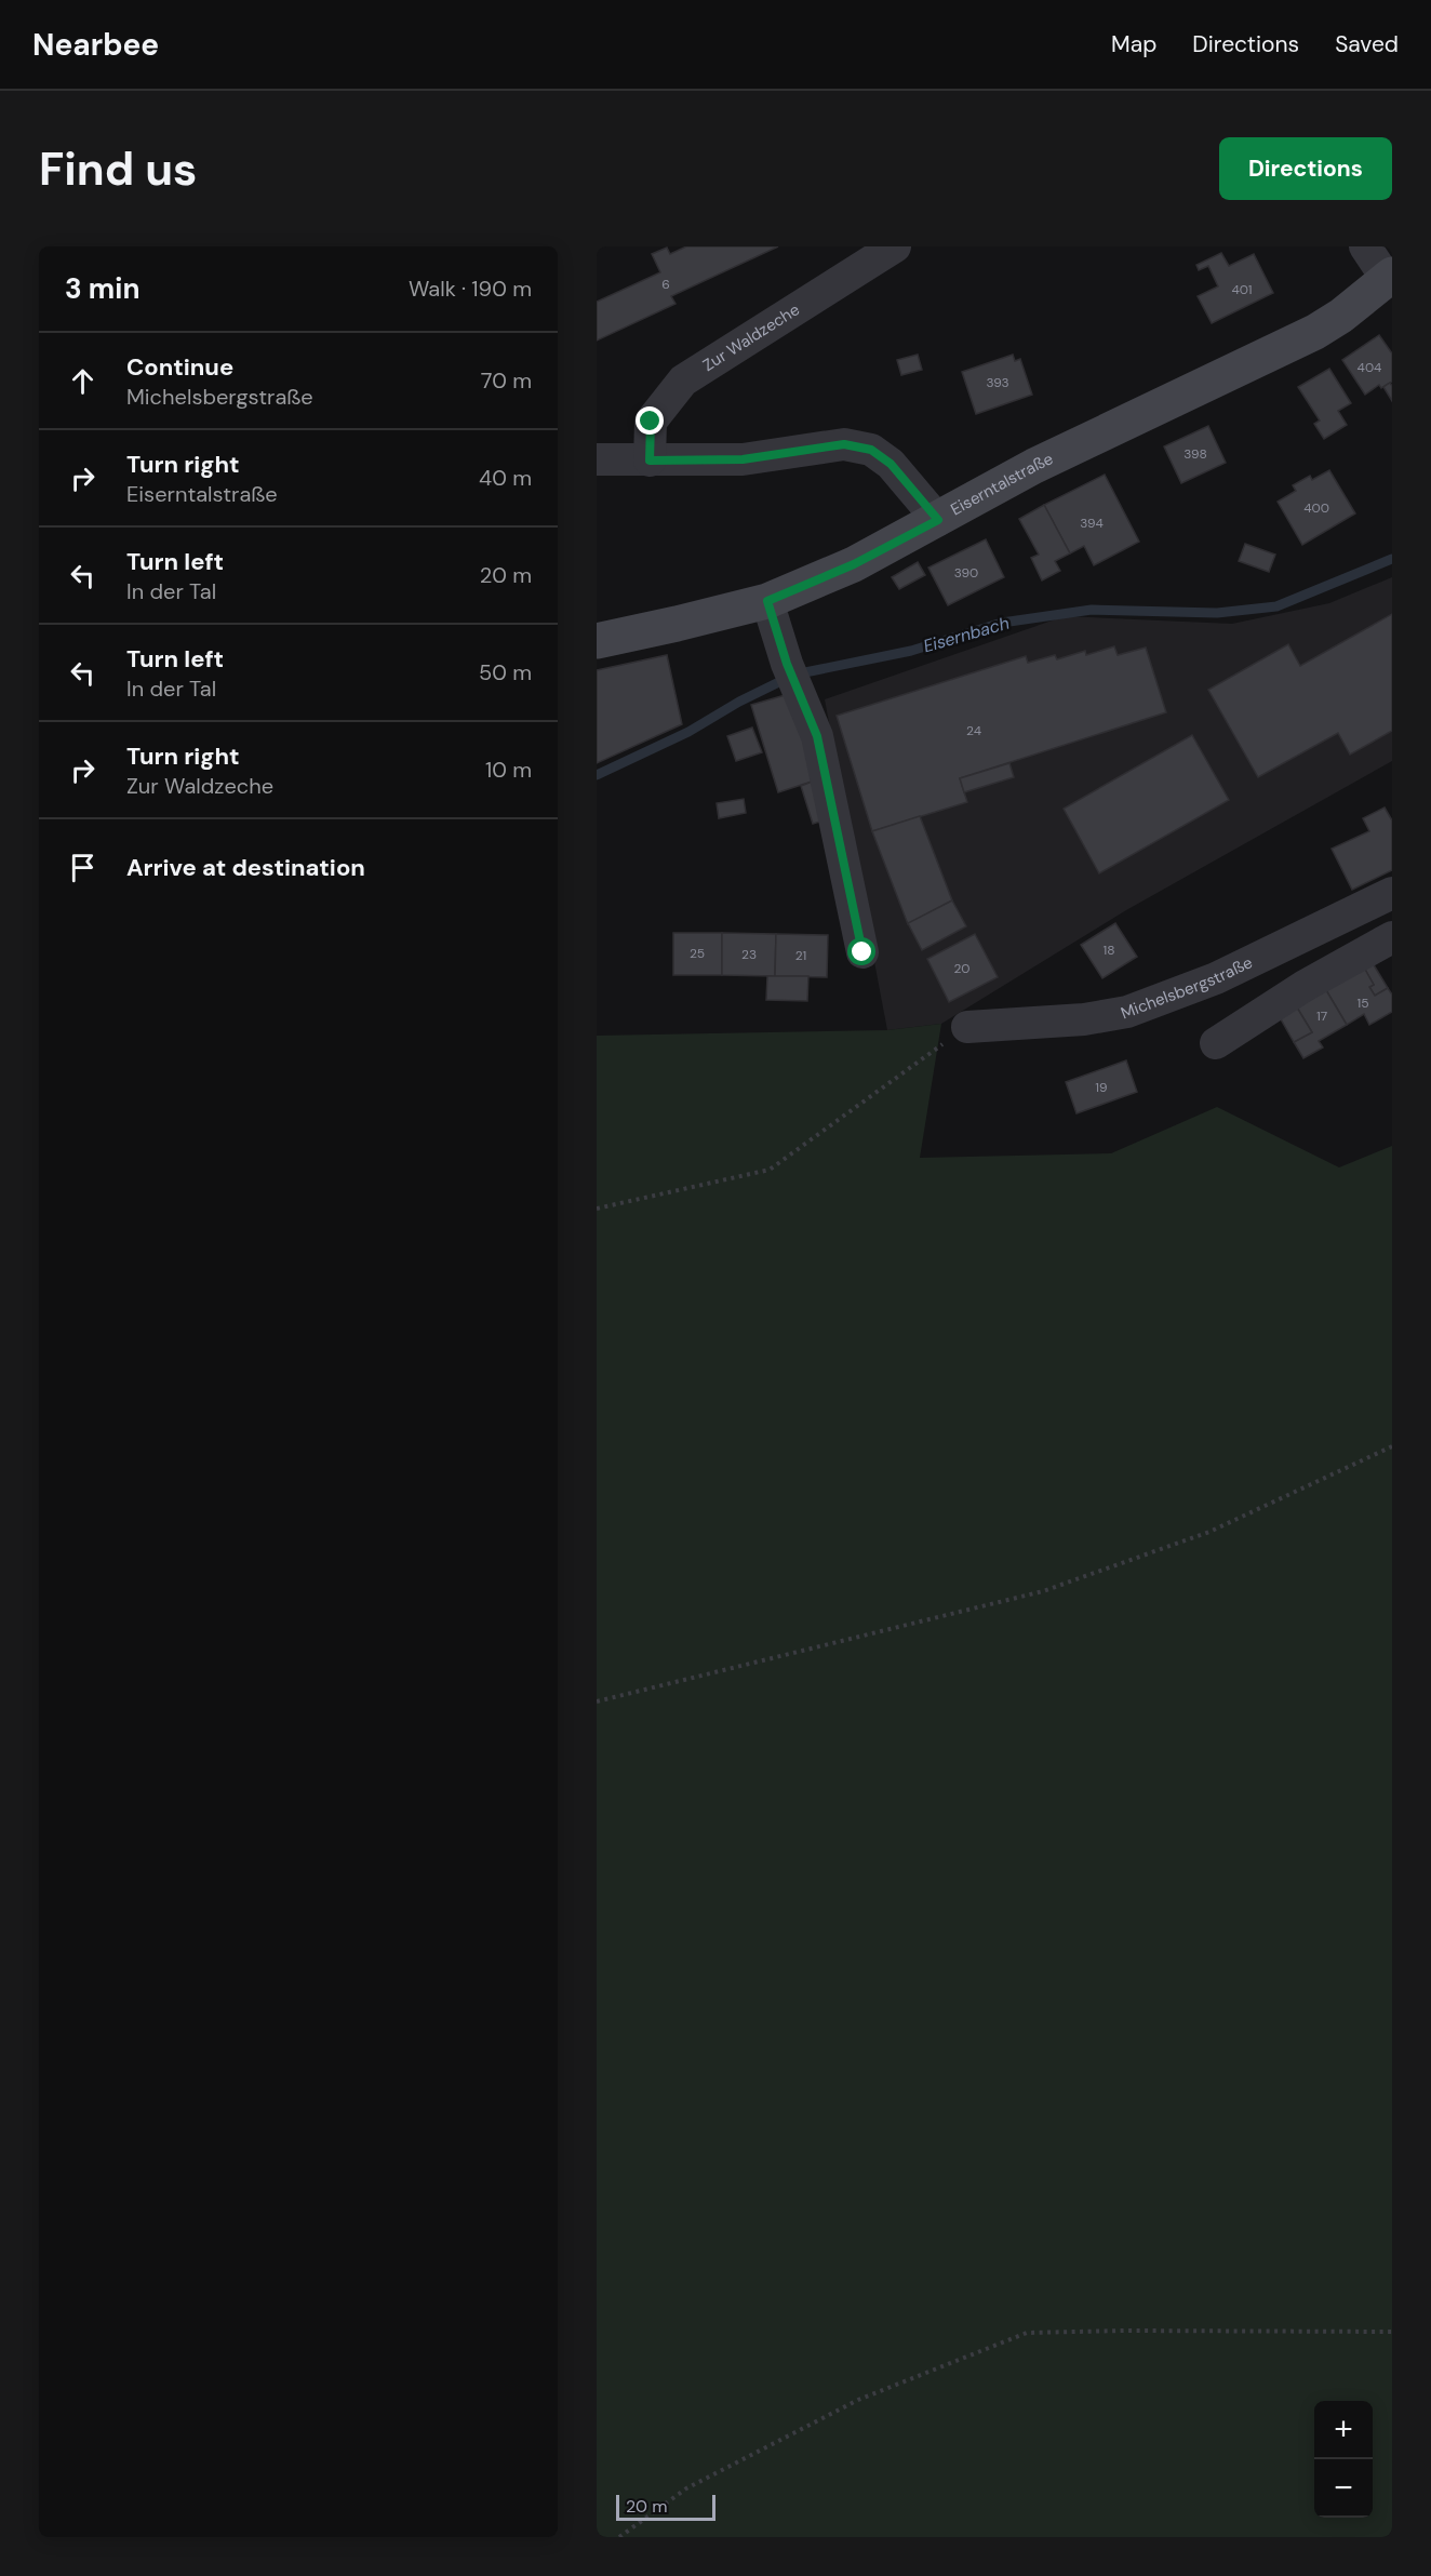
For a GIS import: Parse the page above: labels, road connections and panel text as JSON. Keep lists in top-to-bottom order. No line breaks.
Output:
{"streets":{"main road":["Eiserntalstraße"],"street":["Zur Waldzeche","Michelsbergstraße"]},"water":["Eisernbach"],"house_numbers":["6","401","404","393","398","400","394","390","24","18","25","23","21","20","15","17","19"],"scale_bar":"20 m","page":{"header":"Nearbee","nav":["Map","Directions","Saved"],"buttons":"Directions","title":"Find us","heading":["3 min","Walk · 190 m"],"list":[["Continue","Michelsbergstraße","70 m"],["Turn right","Eiserntalstraße","40 m"],["Turn left","In der Tal","20 m"],["Turn left","In der Tal","50 m"],["Turn right","Zur Waldzeche","10 m"],"Arrive at destination"],"map_buttons":["+","−"],"scale":"20 m"}}
